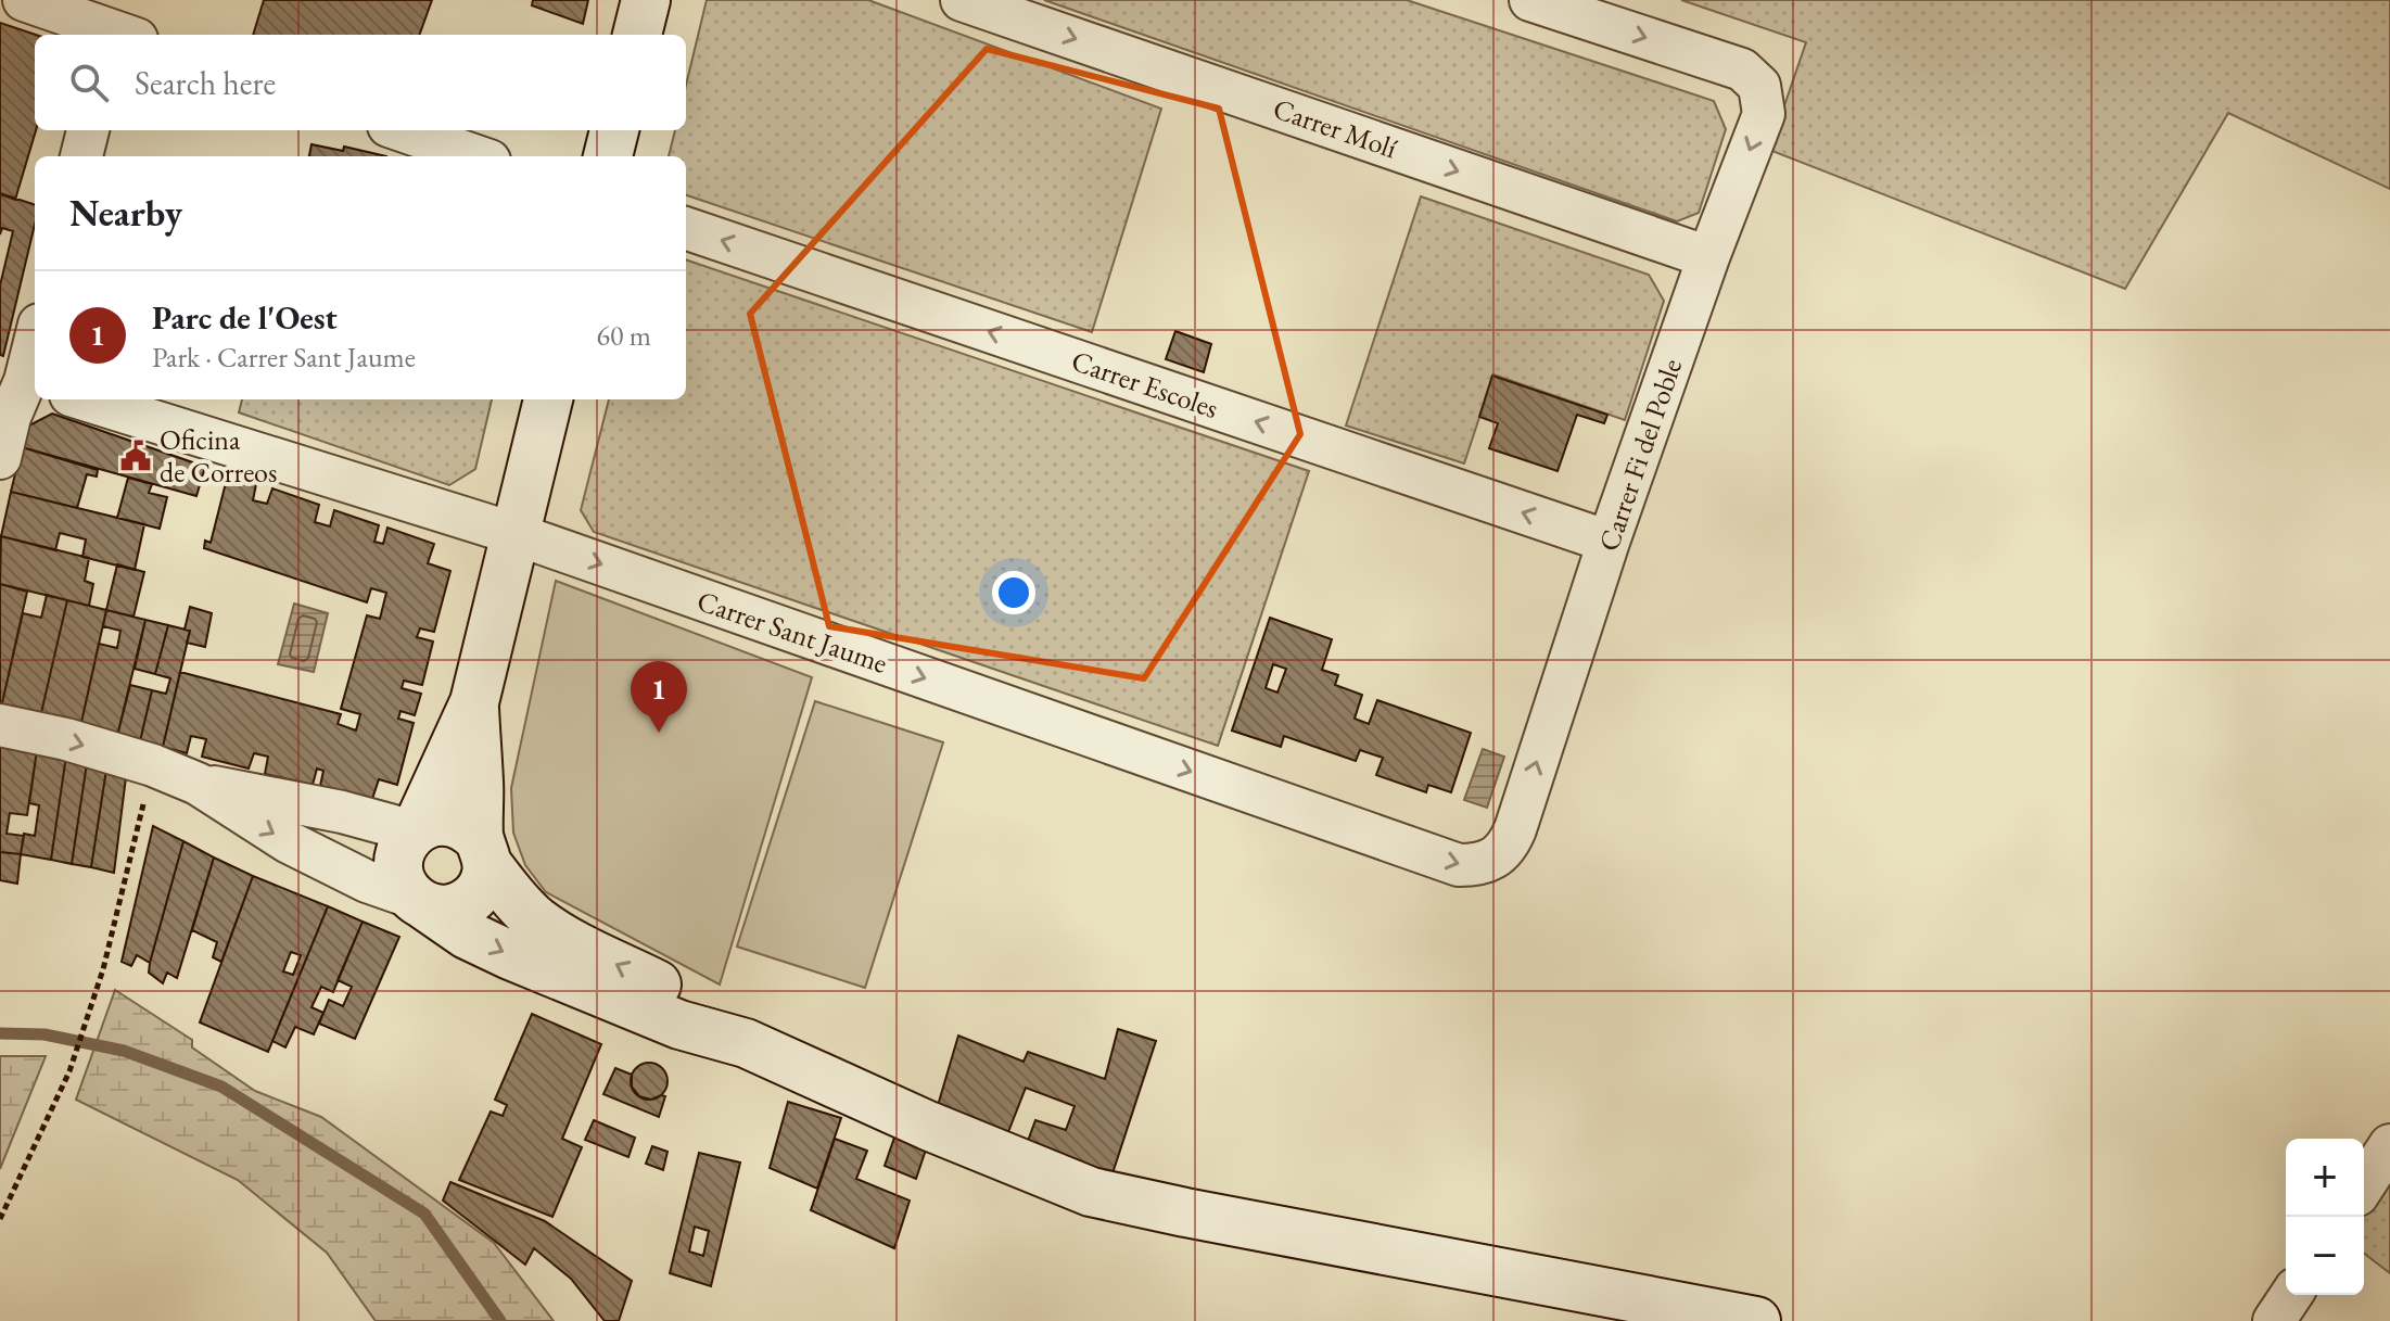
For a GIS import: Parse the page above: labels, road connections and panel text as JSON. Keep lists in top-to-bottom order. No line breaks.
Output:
{"streets":{"street":["Carrer Molí","Carrer Escoles","Carrer Fi del Poble","Carrer Sant Jaume"]},"crossings":[["Carrer Molí","Carrer Fi del Poble"],["Carrer Escoles","Carrer Fi del Poble"],["Carrer Fi del Poble","Carrer Sant Jaume"]],"one_way":["Carrer Molí","Carrer Escoles","Carrer Sant Jaume"],"places":{"public building":["Oficina de Correos"]},"page":{"search":"Search here","heading":"Nearby","list":[{"mark":"1","name":"Parc de l'Oest","note":"Park · Carrer Sant Jaume","value":"60 m"}],"pins":"1","map_buttons":["+","−"]}}
